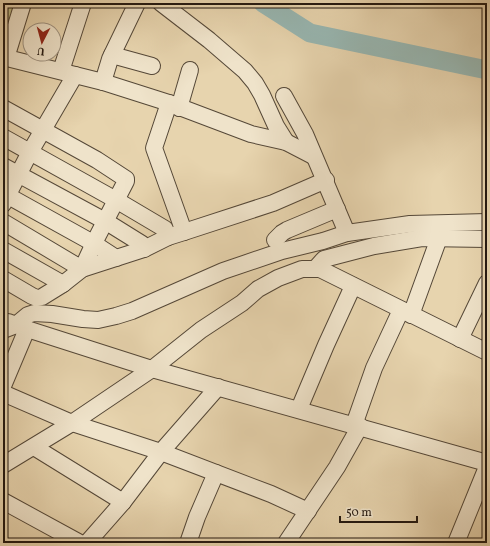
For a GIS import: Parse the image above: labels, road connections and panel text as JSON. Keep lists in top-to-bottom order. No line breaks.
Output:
{"scale_bar":"50 m","north":"bottom"}
